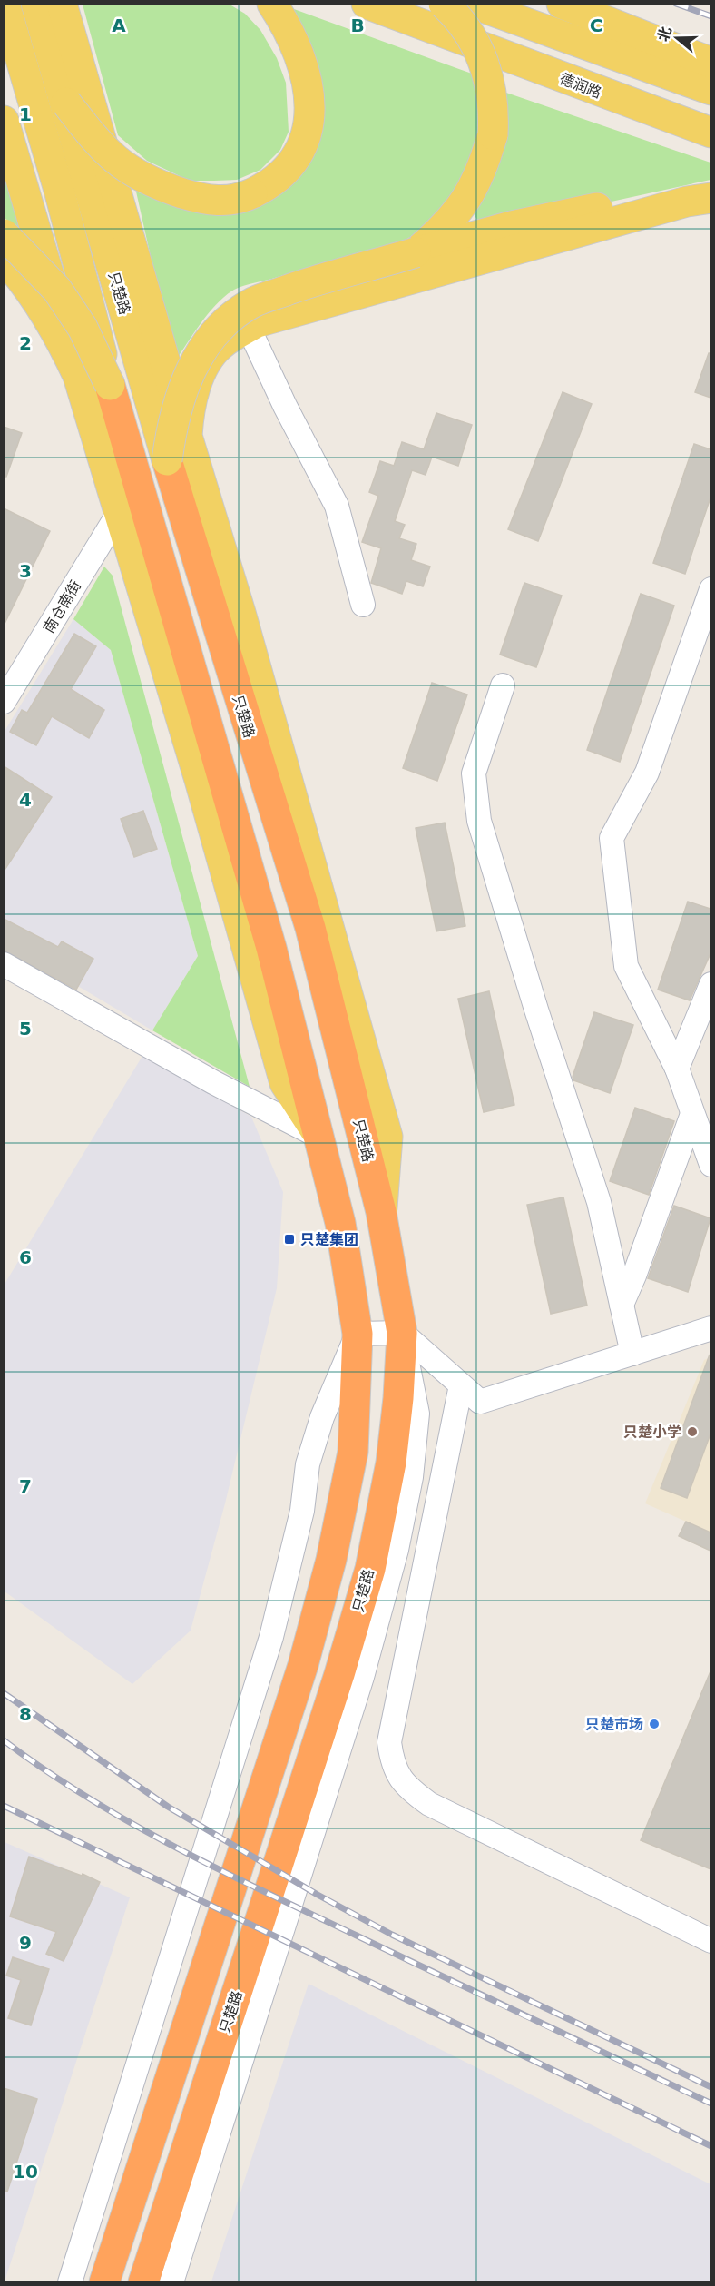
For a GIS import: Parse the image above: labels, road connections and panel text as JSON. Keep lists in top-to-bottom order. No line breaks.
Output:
{"streets":{"highway":["只楚路"],"main road":["德润路"],"street":["南仓南街"]},"places":{"transit":["只楚集团"],"other":["只楚小学","只楚市场"]},"north":"left","grid":{"columns":["A","B","C"],"rows":["1","2","3","4","5","6","7","8","9","10"]}}
